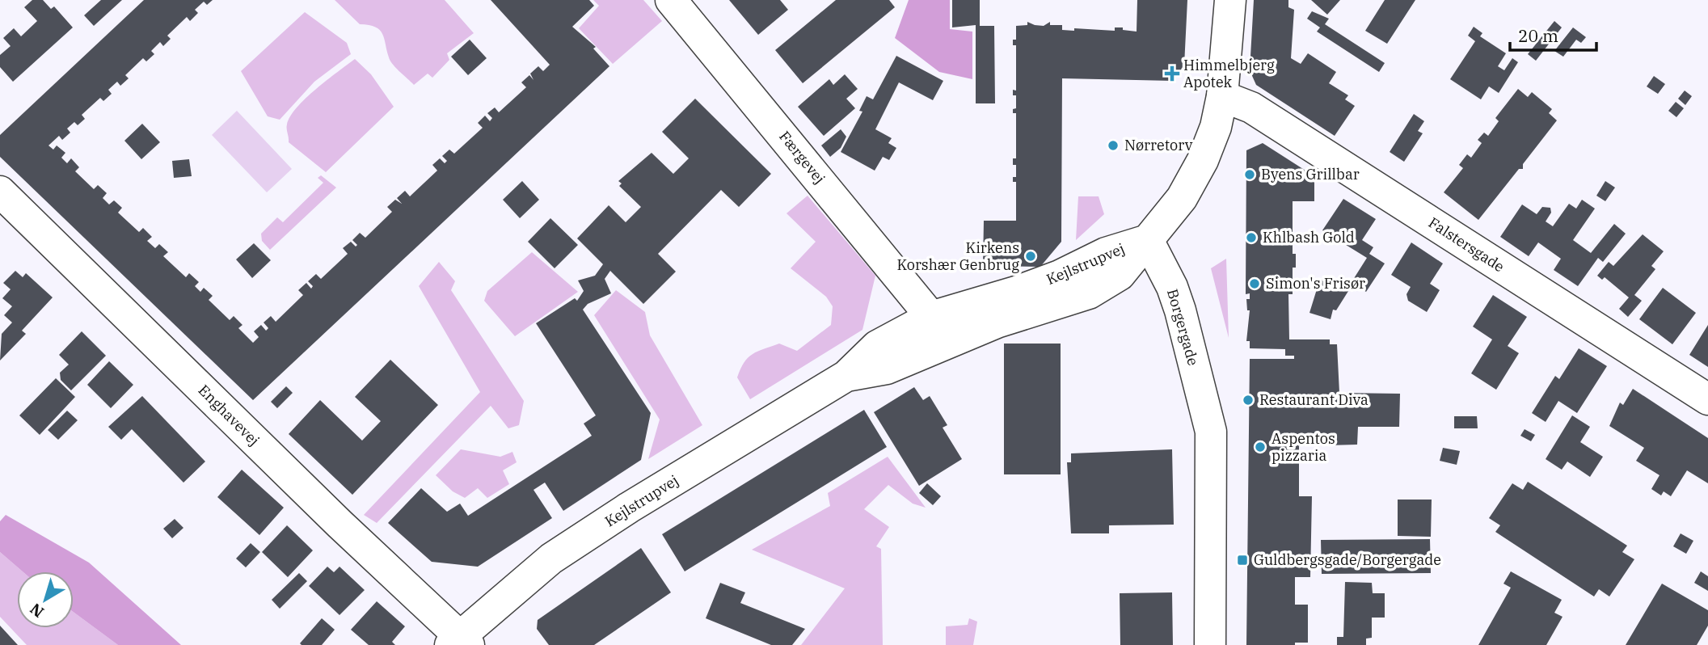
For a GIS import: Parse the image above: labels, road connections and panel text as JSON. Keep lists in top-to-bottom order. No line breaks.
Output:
{"streets":{"street":["Færgevej","Falstersgade","Kejlstrupvej","Borgergade","Enghavevej"]},"crossings":[["Færgevej","Kejlstrupvej"],["Kejlstrupvej","Borgergade"],["Kejlstrupvej","Enghavevej"]],"places":{"health":["Himmelbjerg Apotek"],"other":["Nørretorv","Byens Grillbar","Khlbash Gold","Kirkens Korshær Genbrug","Simon's Frisør","Restaurant Diva","Aspentos pizzaria"],"transit":["Guldbergsgade/Borgergade"]},"scale_bar":"20 m","north":"bottom left"}
